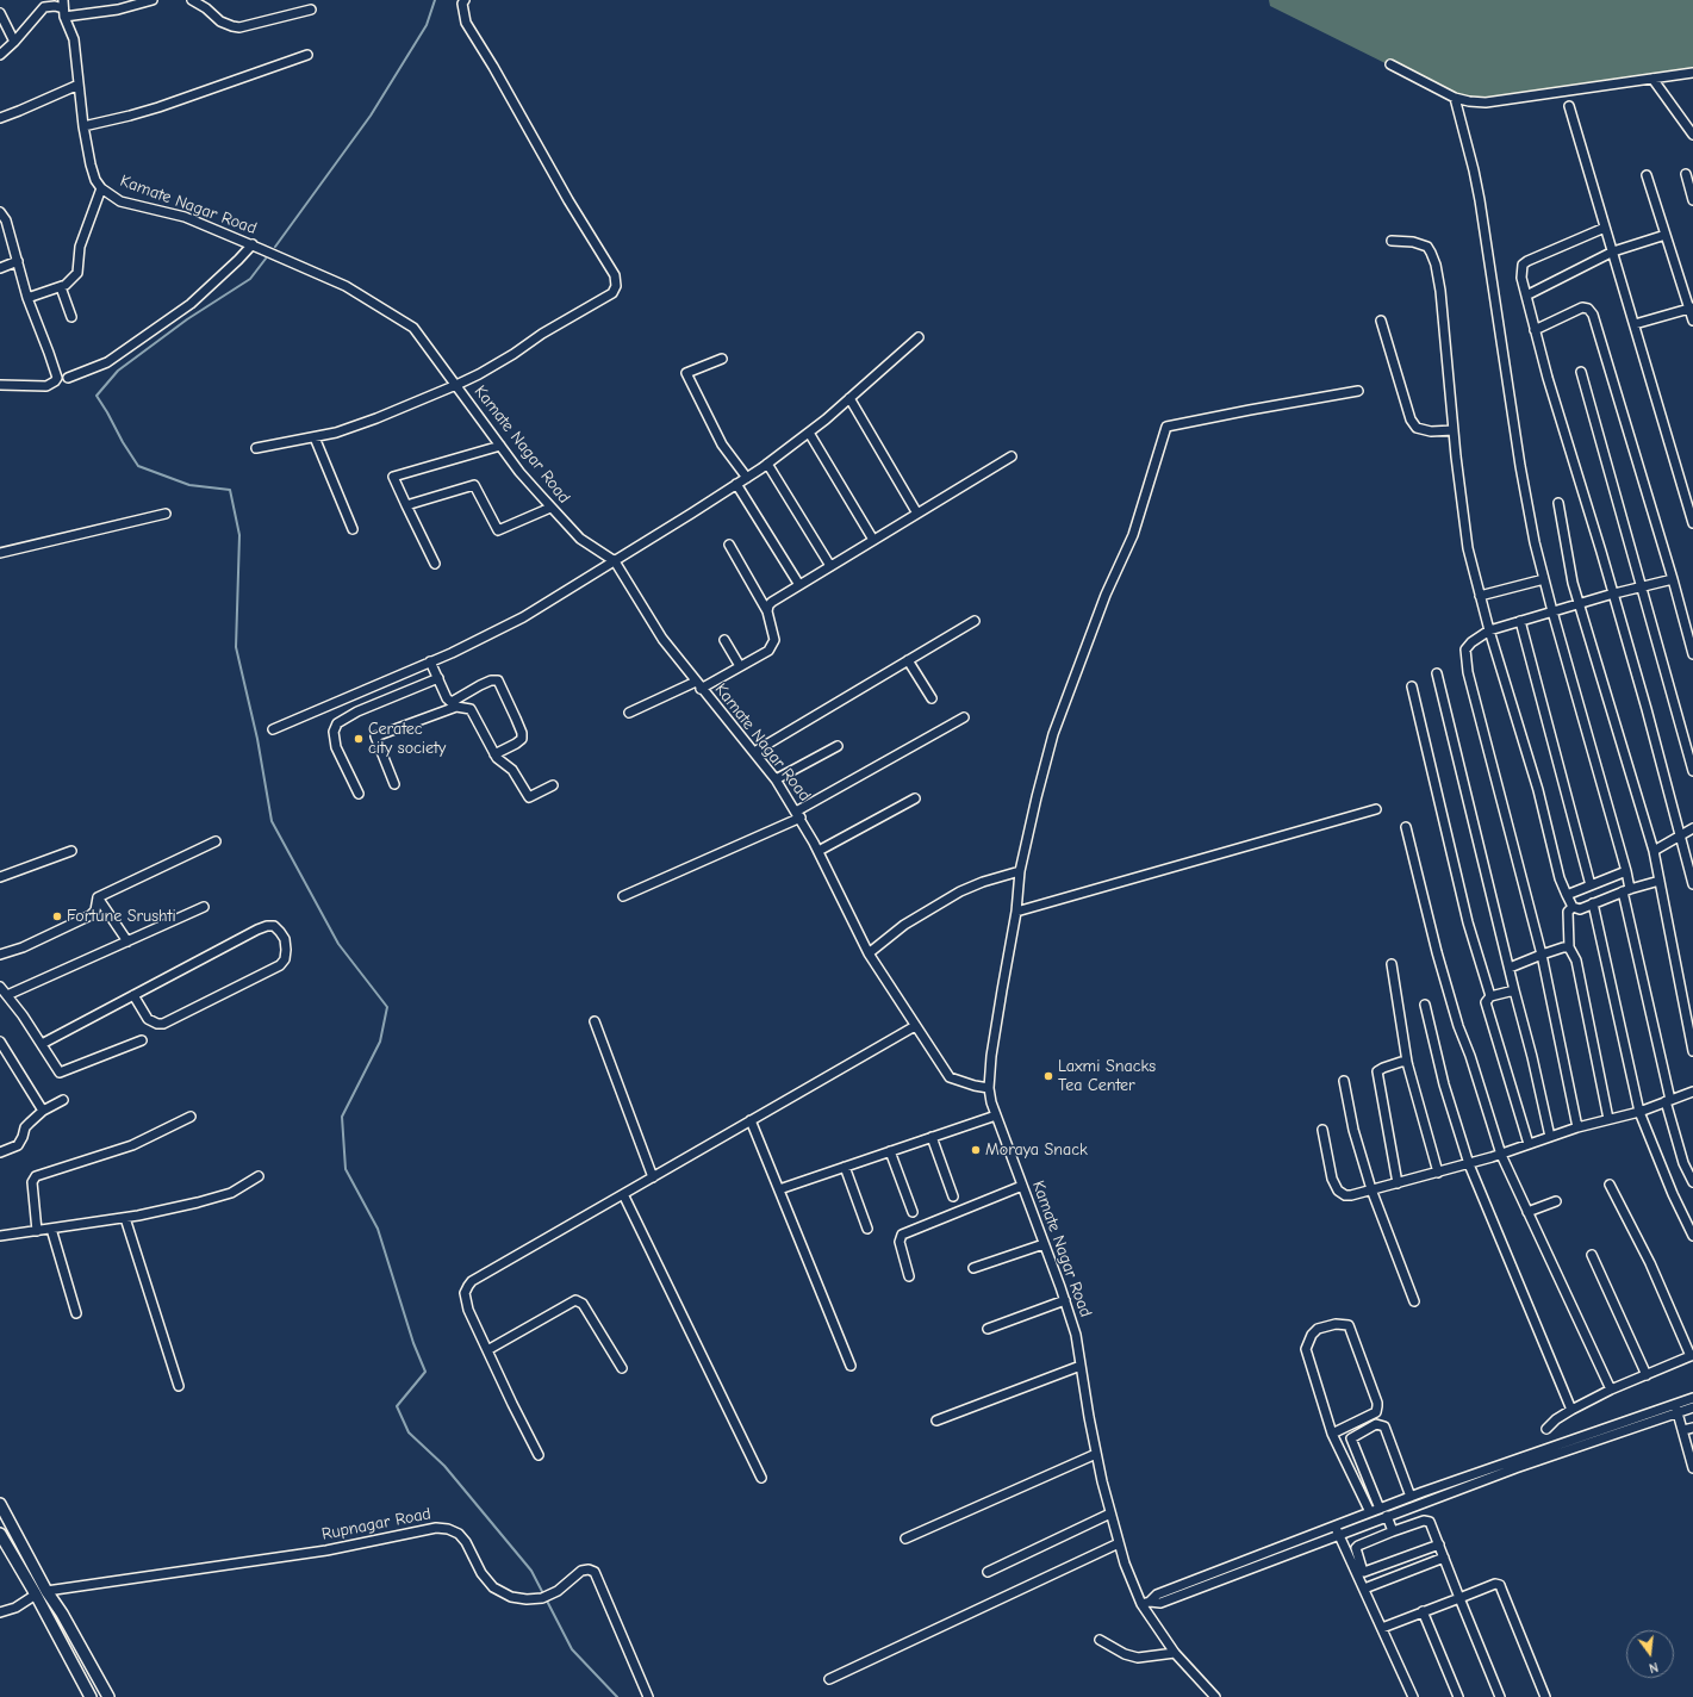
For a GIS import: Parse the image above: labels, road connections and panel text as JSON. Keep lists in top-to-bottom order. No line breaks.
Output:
{"streets":{"street":["Kamate Nagar Road","Rupnagar Road"]},"places":["Ceratec city society","Fortune Srushti","Laxmi Snacks Tea Center","Moraya Snack"],"north":"bottom"}
